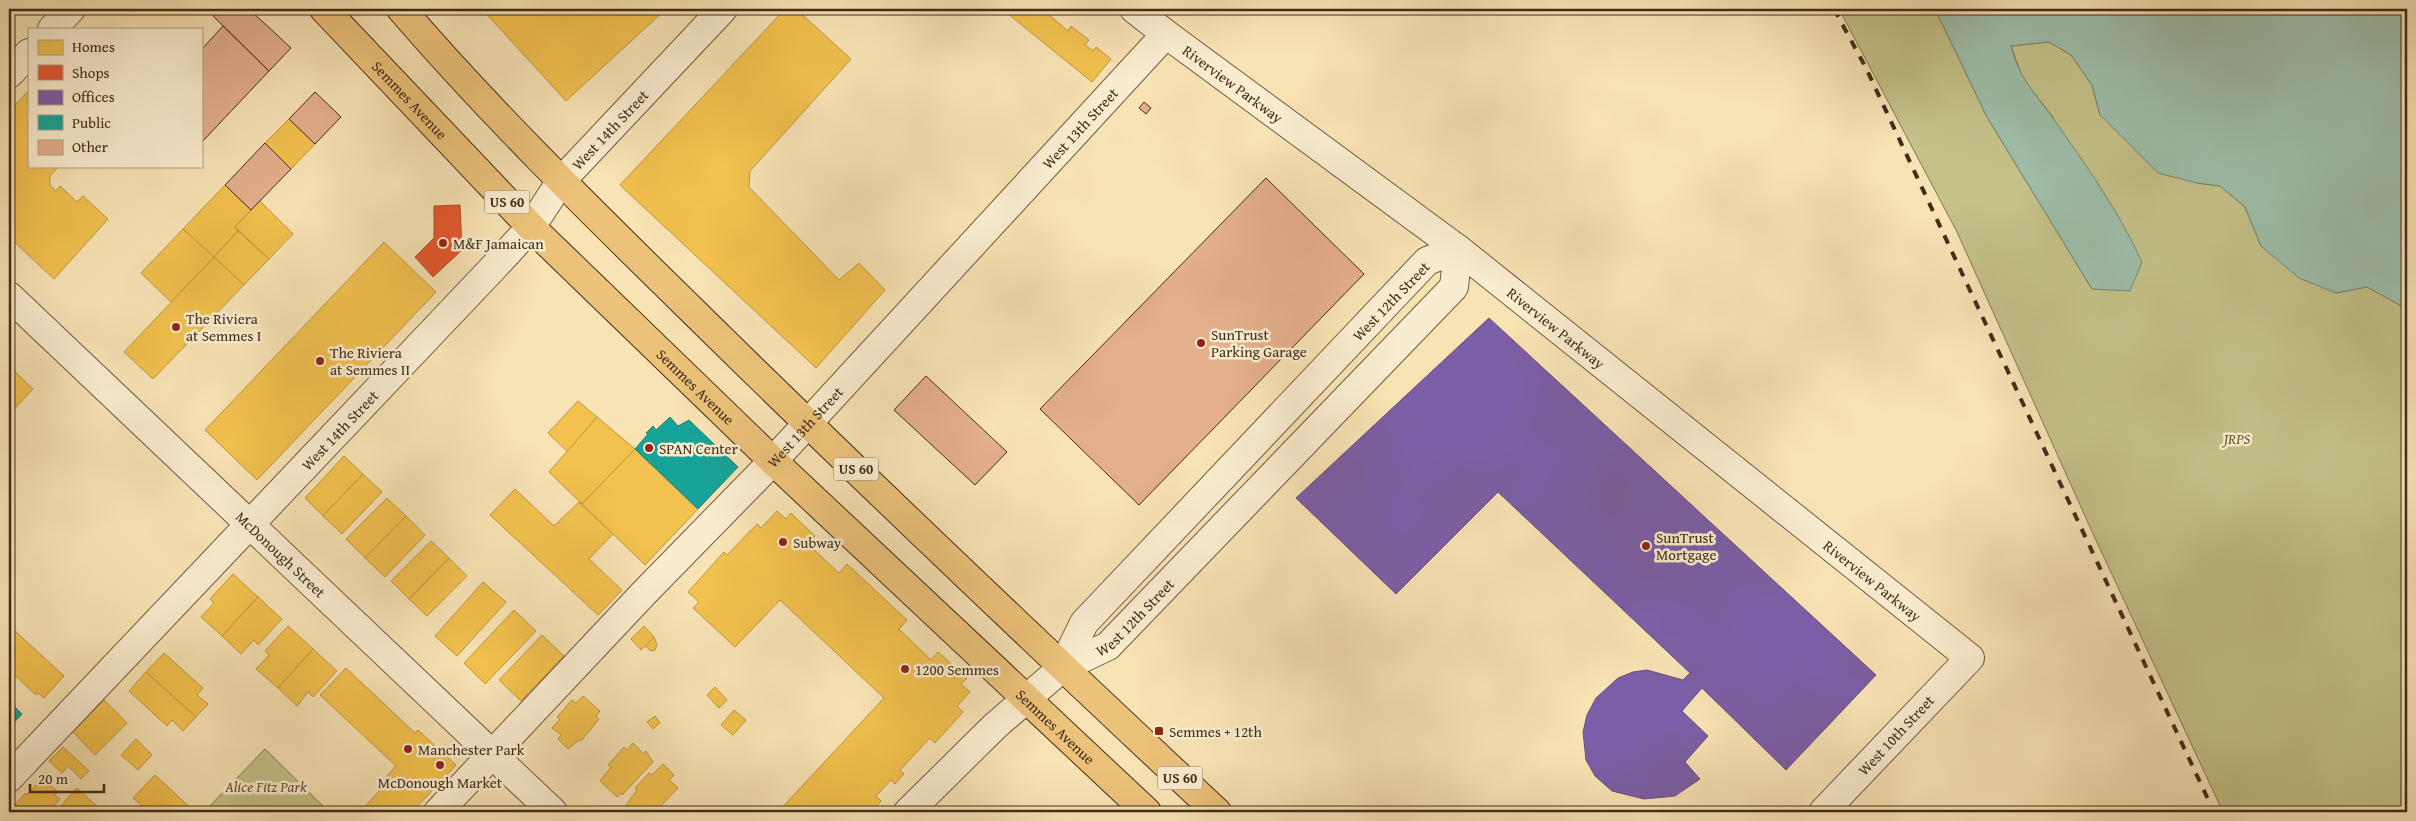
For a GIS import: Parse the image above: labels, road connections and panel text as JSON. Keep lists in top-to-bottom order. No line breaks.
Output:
{"streets":{"main road":["Semmes Avenue","US 60"],"street":["Riverview Parkway","West 13th Street","West 14th Street","West 12th Street","McDonough Street","West 10th Street"]},"crossings":[["Riverview Parkway","West 13th Street"],["Riverview Parkway","West 12th Street"],["Riverview Parkway","West 10th Street"],["Semmes Avenue","West 13th Street"],["Semmes Avenue","West 14th Street"],["Semmes Avenue","West 12th Street"],["West 13th Street","US 60"],["West 13th Street","McDonough Street"],["West 14th Street","US 60"],["West 14th Street","McDonough Street"],["US 60","West 12th Street"]],"parks":["JRPS","Alice Fitz Park"],"places":{"other":["M&F Jamaican","The Riviera at Semmes I","SunTrust Parking Garage","The Riviera at Semmes II","SPAN Center","Subway","SunTrust Mortgage","1200 Semmes","Manchester Park","McDonough Market"],"transit":["Semmes + 12th"]},"legend":["Homes","Shops","Offices","Public","Other"],"scale_bar":"20 m"}
